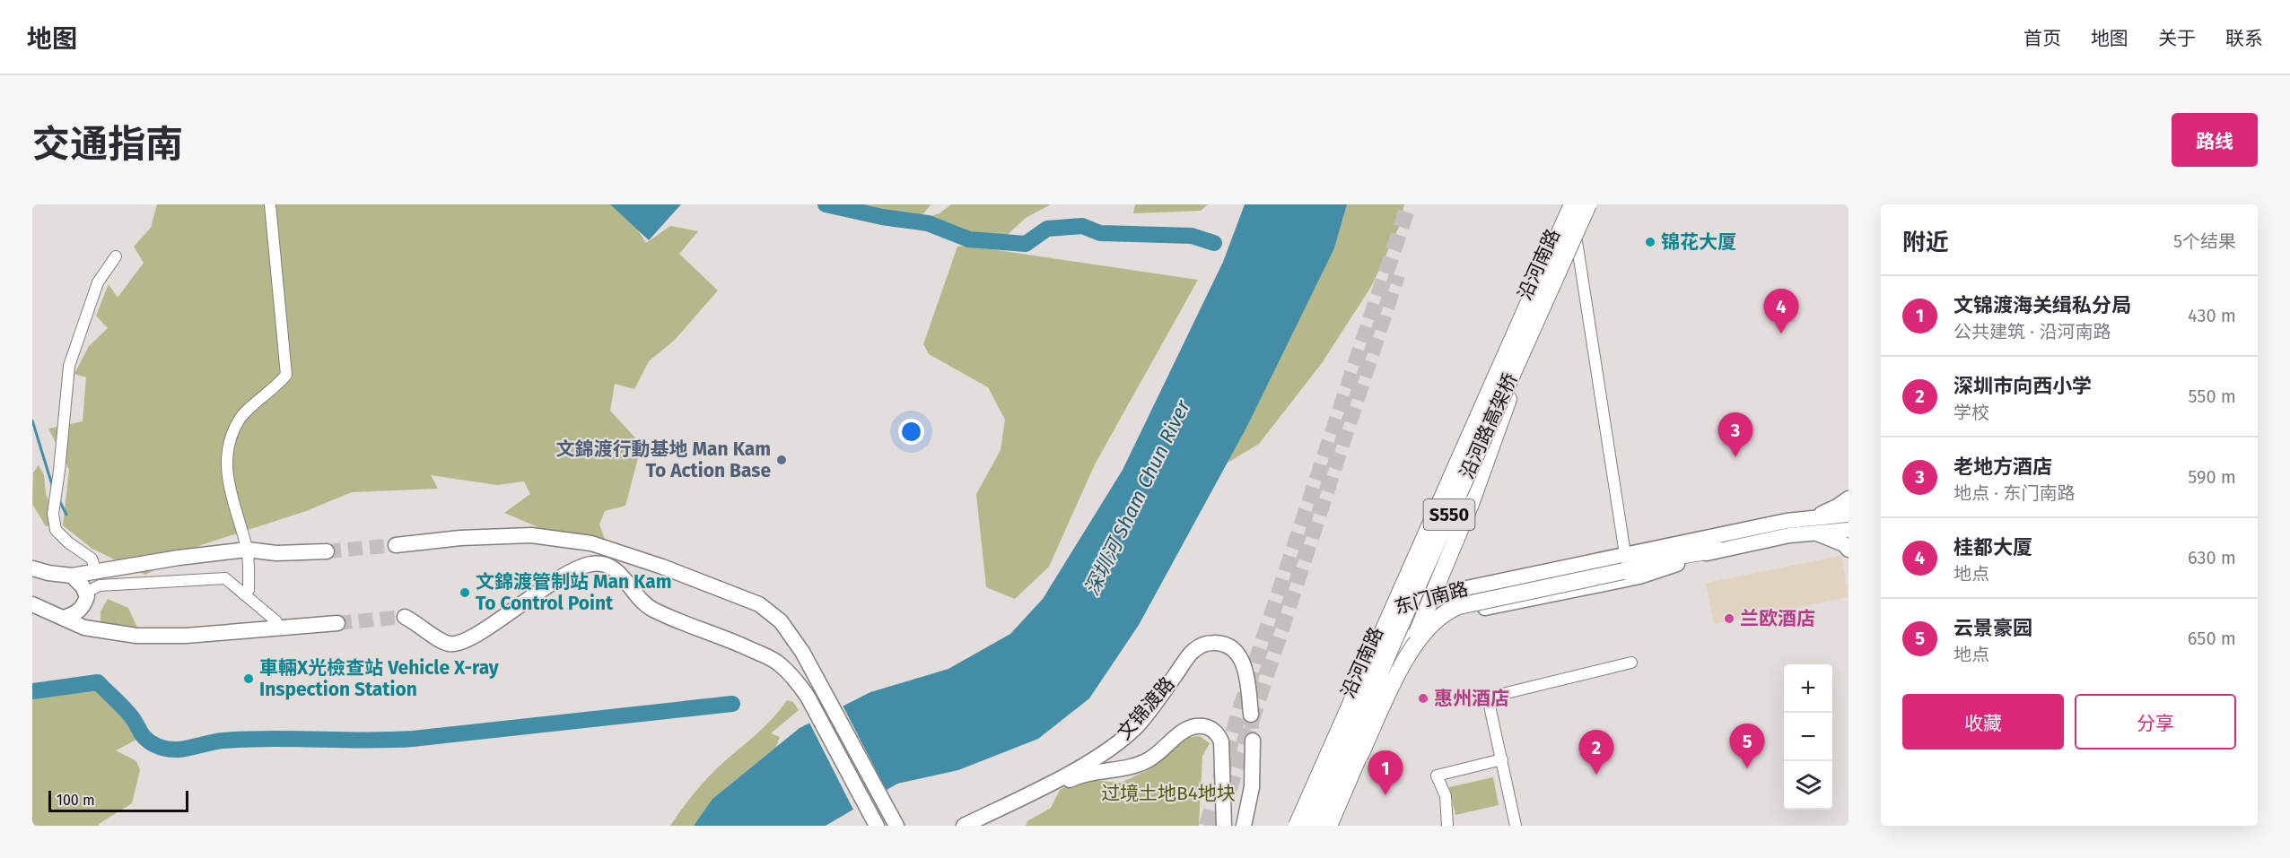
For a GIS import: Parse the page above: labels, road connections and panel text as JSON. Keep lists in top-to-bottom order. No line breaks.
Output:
{"streets":{"highway":["沿河路高架桥","S550"],"main road":["沿河南路","东门南路","文锦渡路"]},"crossings":[["沿河南路","沿河路高架桥"],["沿河南路","东门南路"],["沿河路高架桥","东门南路"]],"water":["深圳河 Sham Chun River"],"parks":["过境土地B4地块"],"places":["锦花大厦","文錦渡行動基地 Man Kam To Action Base","文錦渡管制站 Man Kam To Control Point","兰欧酒店","車輛X光檢查站 Vehicle X-ray Inspection Station","惠州酒店"],"scale_bar":"100 m","page":{"header":"地图","nav":["首页","地图","关于","联系"],"title":"交通指南","buttons":["路线",["收藏","分享"]],"heading":["附近","5个结果"],"list":[{"mark":"1","name":"文锦渡海关缉私分局","note":"公共建筑 · 沿河南路","value":"430 m"},{"mark":"2","name":"深圳市向西小学","note":"学校","value":"550 m"},{"mark":"3","name":"老地方酒店","note":"地点 · 东门南路","value":"590 m"},{"mark":"4","name":"桂都大厦","note":"地点","value":"630 m"},{"mark":"5","name":"云景豪园","note":"地点","value":"650 m"}],"pins":["4","3","5","2","1"],"map_buttons":["+","−"],"scale":"100 m"}}
